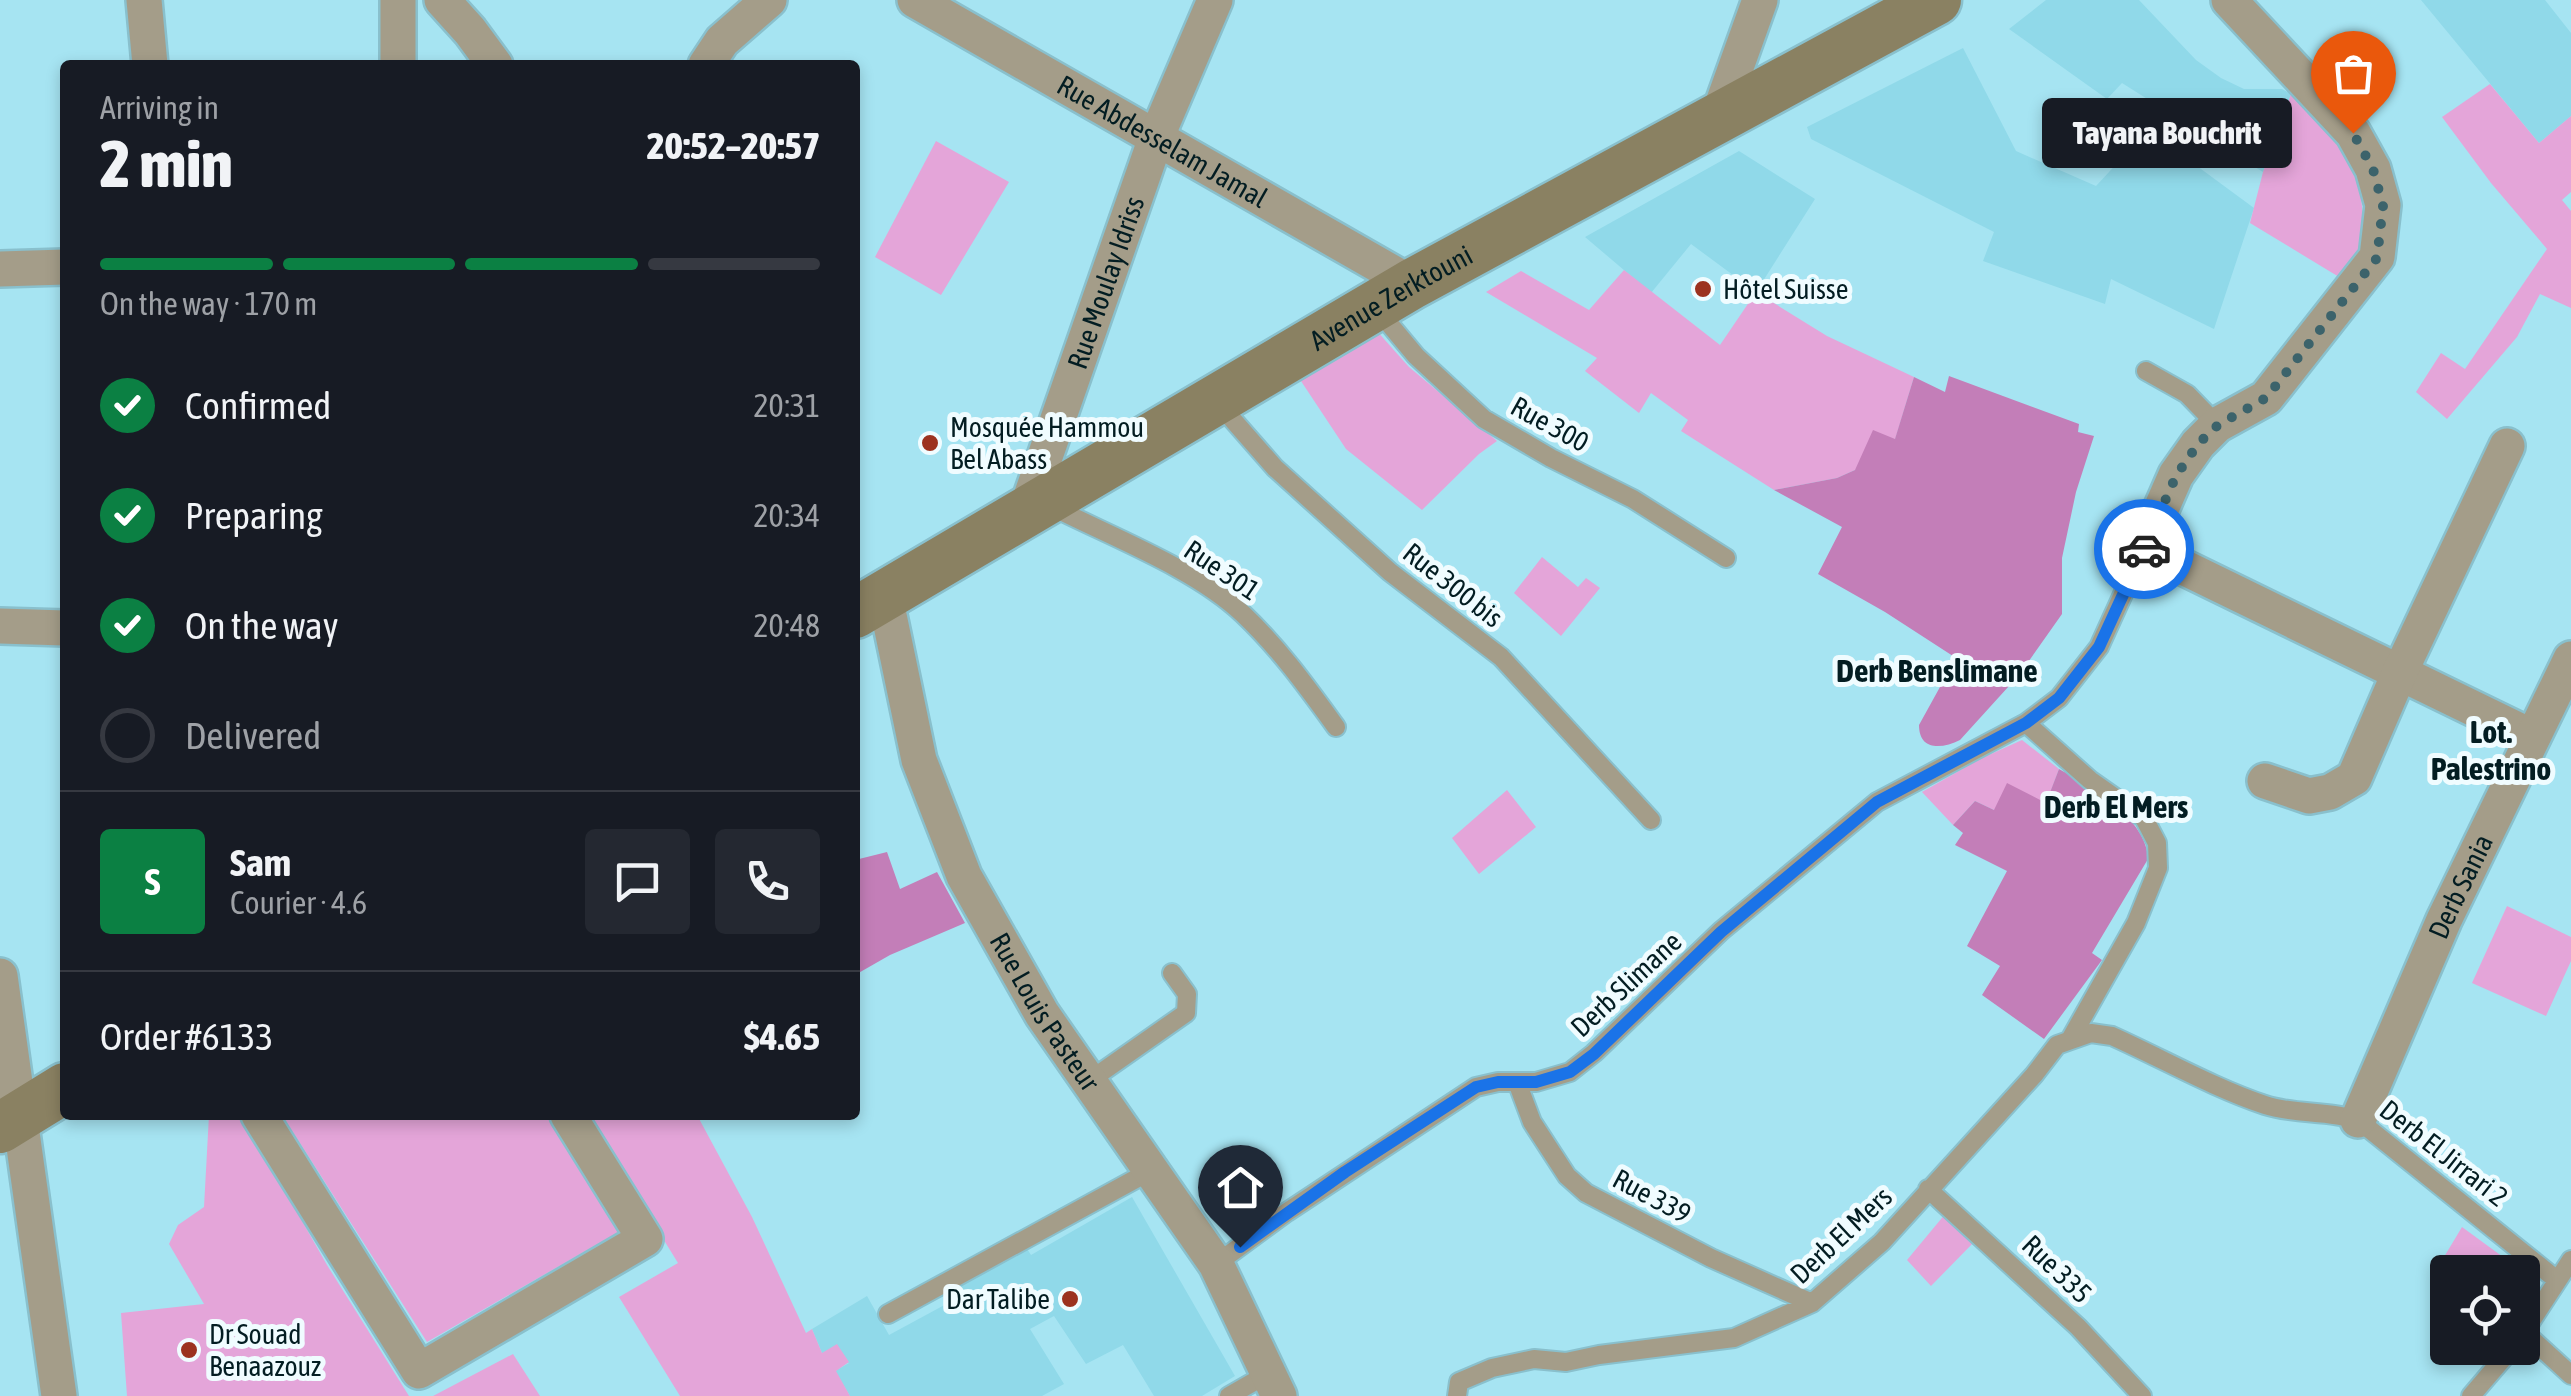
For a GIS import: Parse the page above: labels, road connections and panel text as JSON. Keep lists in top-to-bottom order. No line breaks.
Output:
{"streets":{"street":["Rue Abdesselam Jamal","Rue Moulay Idriss","Avenue Zerktouni","Derb Sania","Rue Louis Pasteur"],"lane":["Rue 300","Rue 301","Rue 300 bis","Derb Slimane","Derb El Jirrari 2","Rue 339","Derb El Mers","Rue 335"]},"crossings":[["Rue Abdesselam Jamal","Rue Moulay Idriss"],["Rue Abdesselam Jamal","Avenue Zerktouni"],["Rue Abdesselam Jamal","Rue 300"],["Rue Moulay Idriss","Avenue Zerktouni"],["Rue Moulay Idriss","Rue 301"],["Avenue Zerktouni","Rue 300"],["Avenue Zerktouni","Rue 301"],["Avenue Zerktouni","Rue 300 bis"],["Avenue Zerktouni","Rue Louis Pasteur"],["Derb Sania","Derb El Jirrari 2"],["Derb Slimane","Rue Louis Pasteur"],["Derb Slimane","Rue 339"],["Derb Slimane","Derb El Mers"],["Derb El Jirrari 2","Derb El Mers"],["Rue 339","Derb El Mers"],["Derb El Mers","Rue 335"]],"districts":["Derb Benslimane","Lot. Palestrino","Derb El Mers"],"places":["Tayana Bouchrit","Hôtel Suisse","Mosquée Hammou Bel Abass","Dar Talibe","Dr Souad Benaazouz"],"page":{"heading":["2 min","Arriving in","20:52–20:57"],"panel":["Sam","Courier · 4.6","Order #6133","$4.65"],"bubble":"Tayana Bouchrit","bar":"On the way · 170 m","list":[["Confirmed","20:31"],["Preparing","20:34"],["On the way","20:48"],"Delivered"],"round":"S"}}
